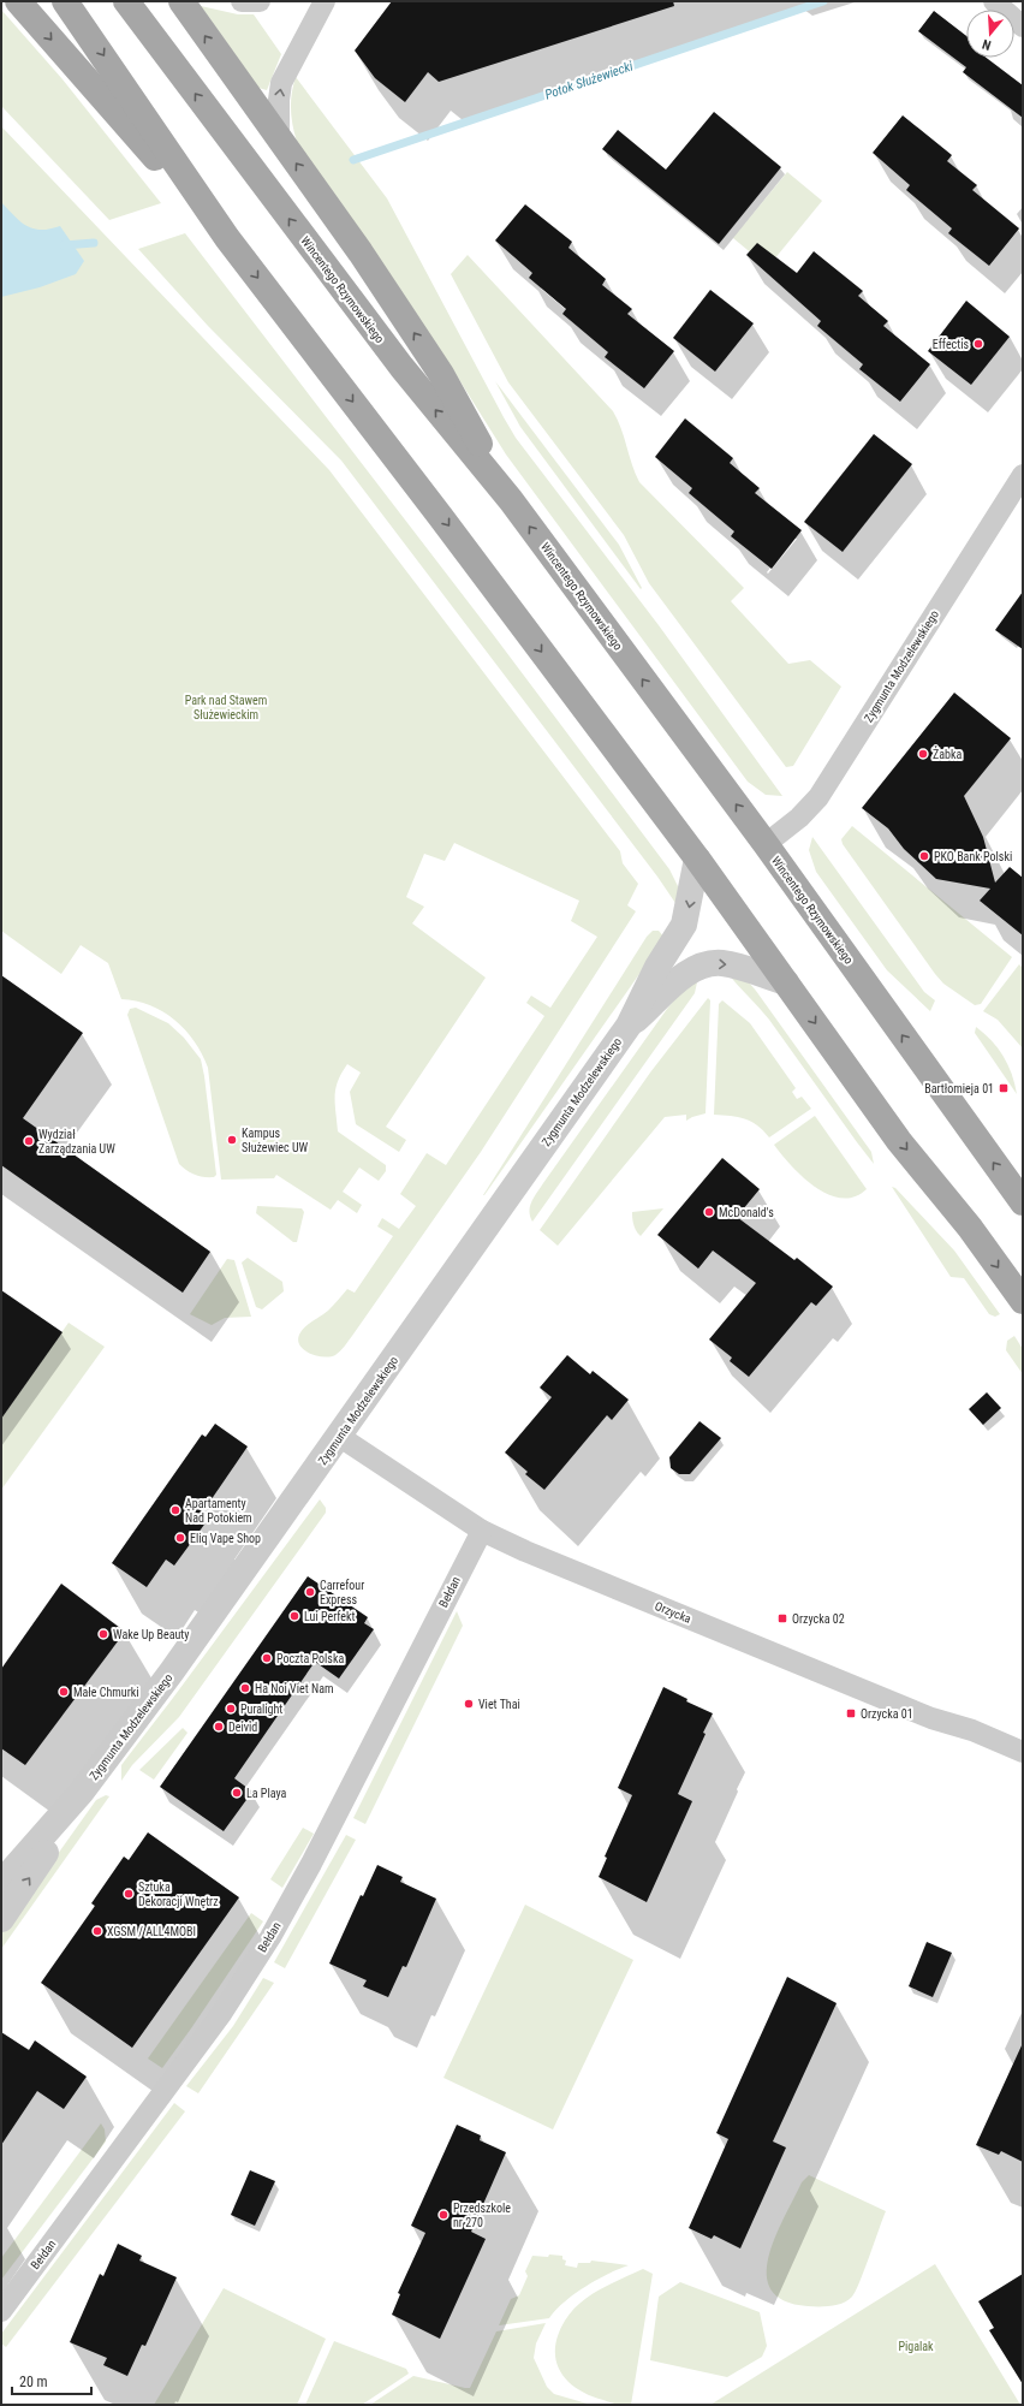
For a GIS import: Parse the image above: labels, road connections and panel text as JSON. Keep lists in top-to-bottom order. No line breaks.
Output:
{"streets":{"main road":["Wincentego Rzymowskiego"],"street":["Zygmunta Modzelewskiego","Bełdan","Orzycka"]},"crossings":[["Wincentego Rzymowskiego","Zygmunta Modzelewskiego"],["Zygmunta Modzelewskiego","Orzycka"],["Bełdan","Orzycka"]],"water":["Potok Służewiecki"],"parks":["Park nad Stawem Służewieckim","Pigalak"],"places":{"other":["Effectis","Żabka","PKO Bank Polski","Kampus Służewiec UW","Wydział Zarządzania UW","McDonald's","Apartamenty Nad Potokiem","Eliq Vape Shop","Carrefour Express","Lui Perfekt","Wake Up Beauty","Poczta Polska","Ha Noi Viet Nam","Małe Chmurki","Viet Thai","Puralight","Deivid","La Playa","Sztuka Dekoracji Wnętrz","XGSM / ALL4MOBI","Przedszkole nr 270"],"transit":["Bartłomieja 01","Orzycka 02","Orzycka 01"]},"scale_bar":"20 m","north":"bottom"}
